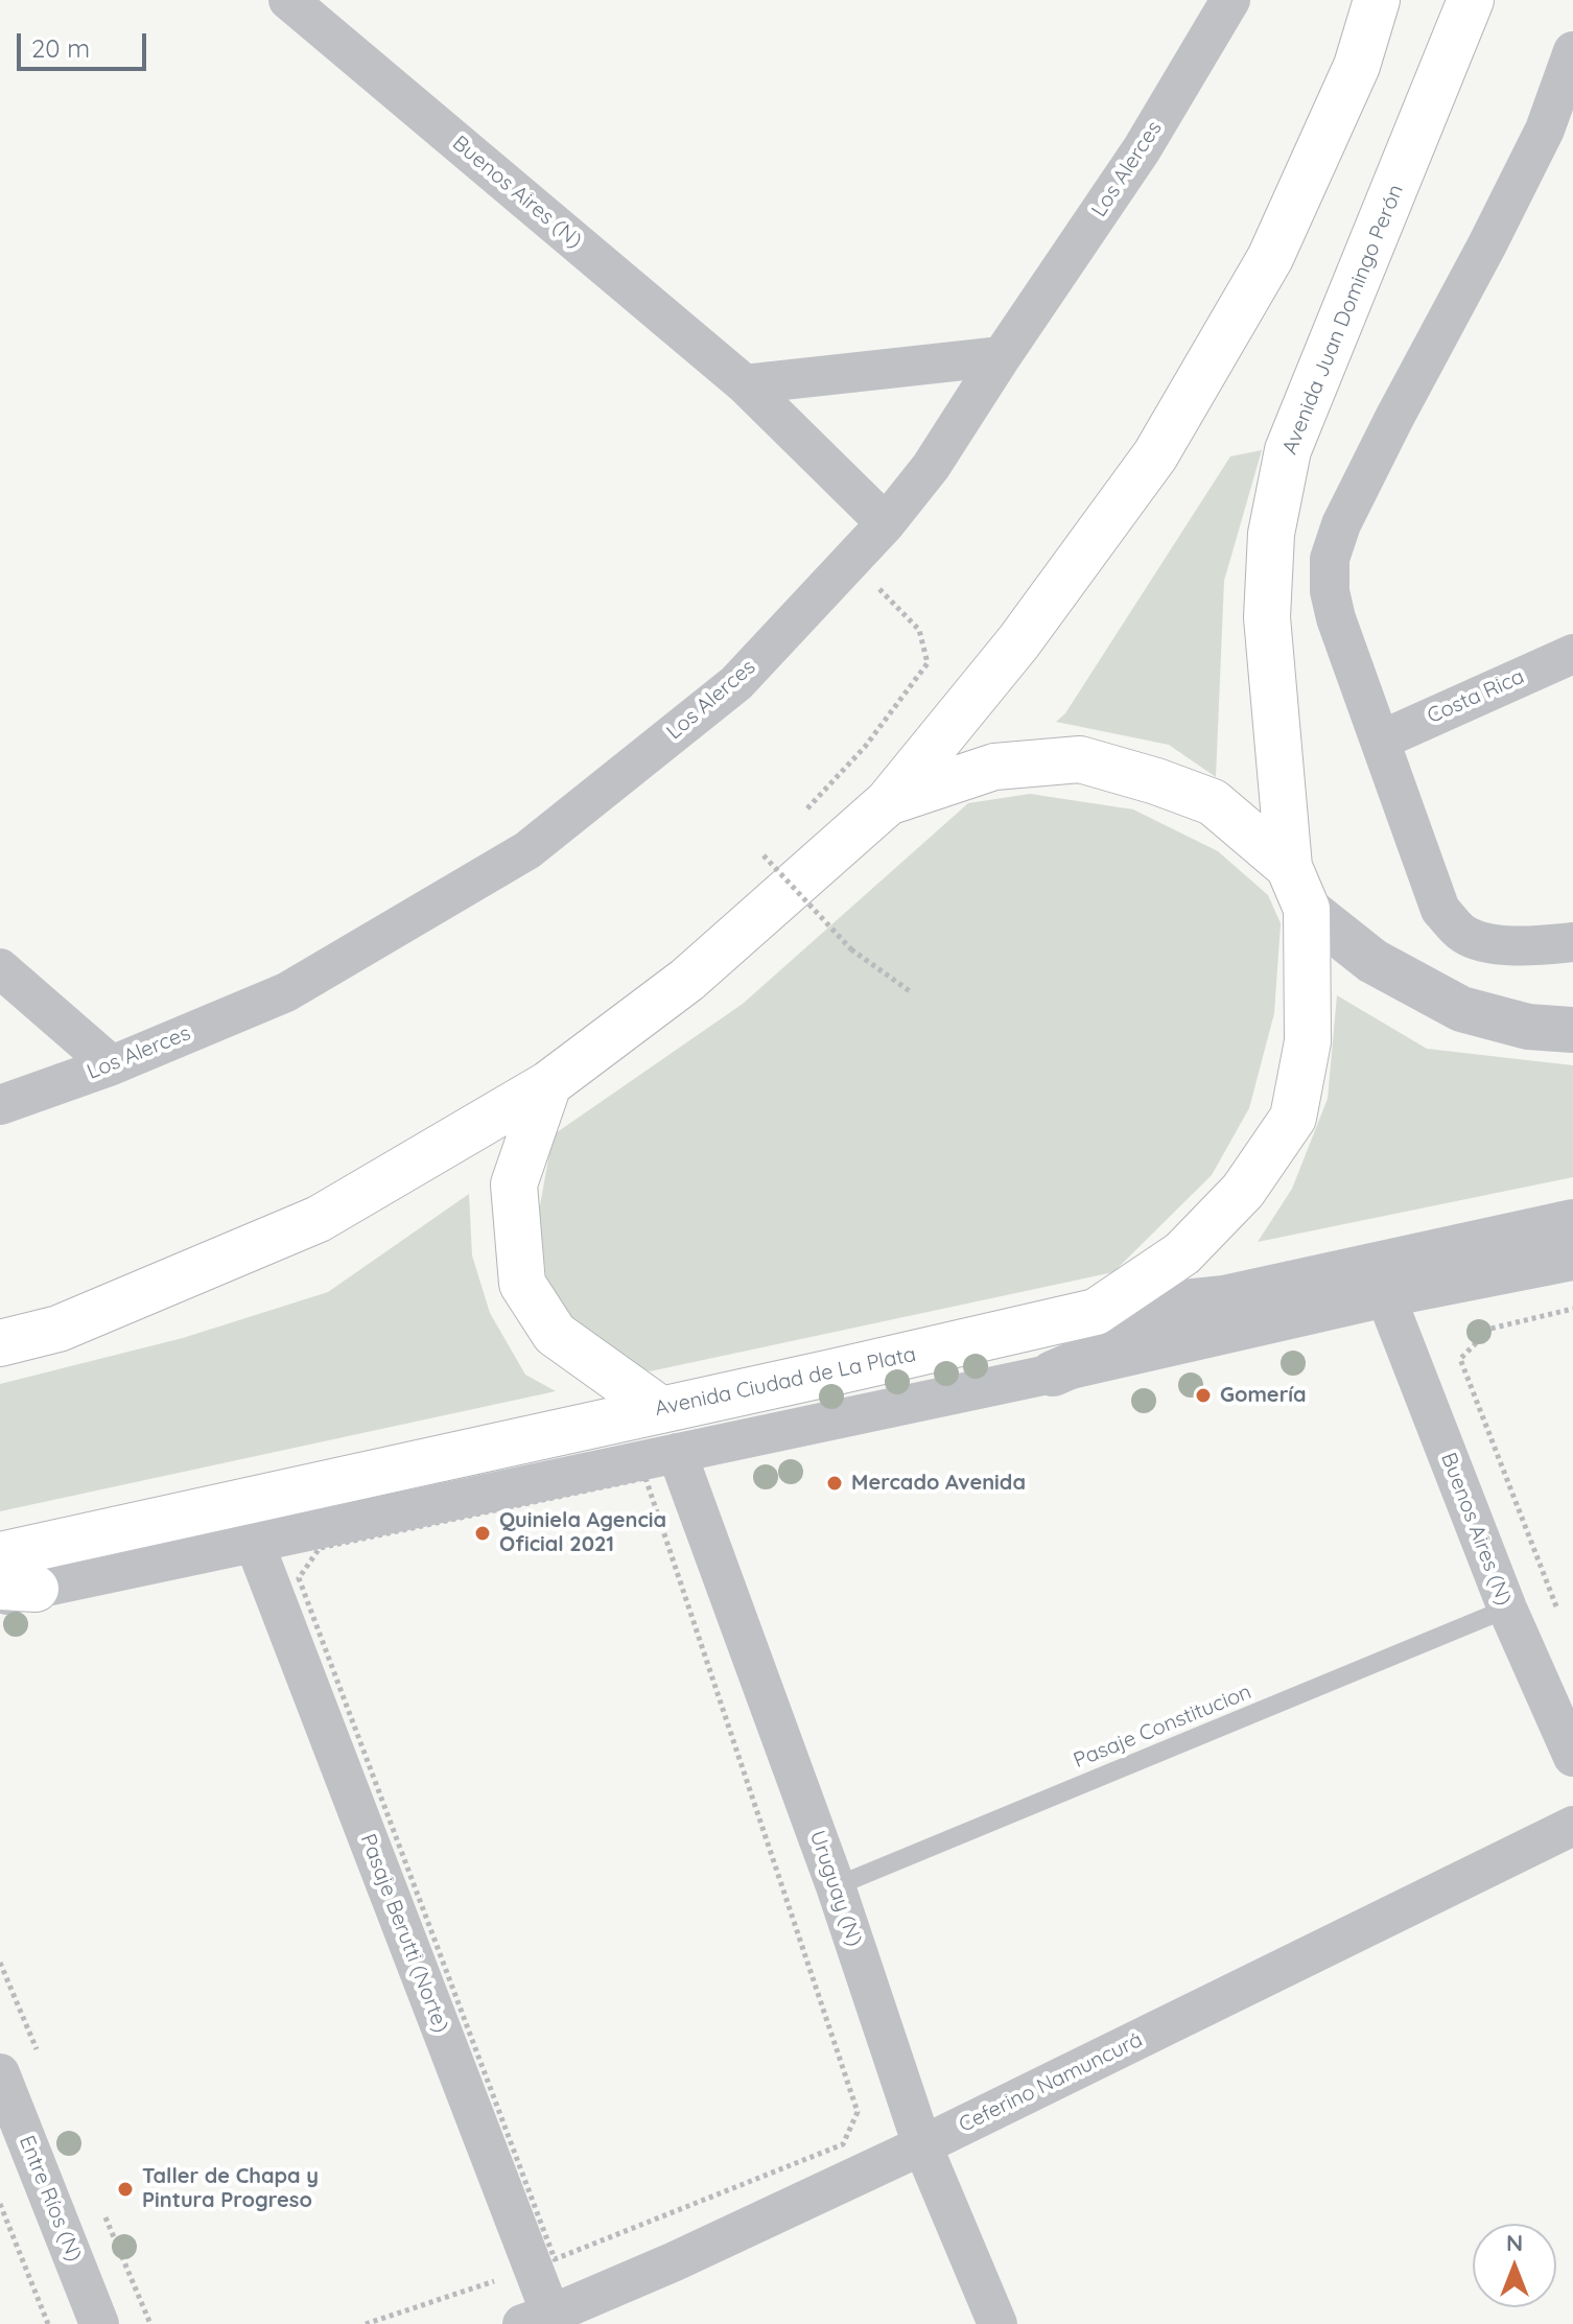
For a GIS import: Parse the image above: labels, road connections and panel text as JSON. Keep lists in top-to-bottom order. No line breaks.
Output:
{"streets":{"highway":["Avenida Juan Domingo Perón","Avenida Ciudad de La Plata"],"street":["Los Alerces","Buenos Aires (N)","Costa Rica","Uruguay (N)","Pasaje Berutti (Norte)","Ceferino Namuncurá","Entre Ríos (N)"],"lane":["Pasaje Constitucion"]},"crossings":[["Los Alerces","Buenos Aires (N)"],["Buenos Aires (N)","Pasaje Constitucion"],["Avenida Juan Domingo Perón","Avenida Ciudad de La Plata"],["Pasaje Constitucion","Uruguay (N)"],["Uruguay (N)","Ceferino Namuncurá"],["Pasaje Berutti (Norte)","Ceferino Namuncurá"]],"places":["Gomería","Mercado Avenida","Quiniela Agencia Oficial 2021","Taller de Chapa y Pintura Progreso"],"scale_bar":"20 m","north":"top"}
